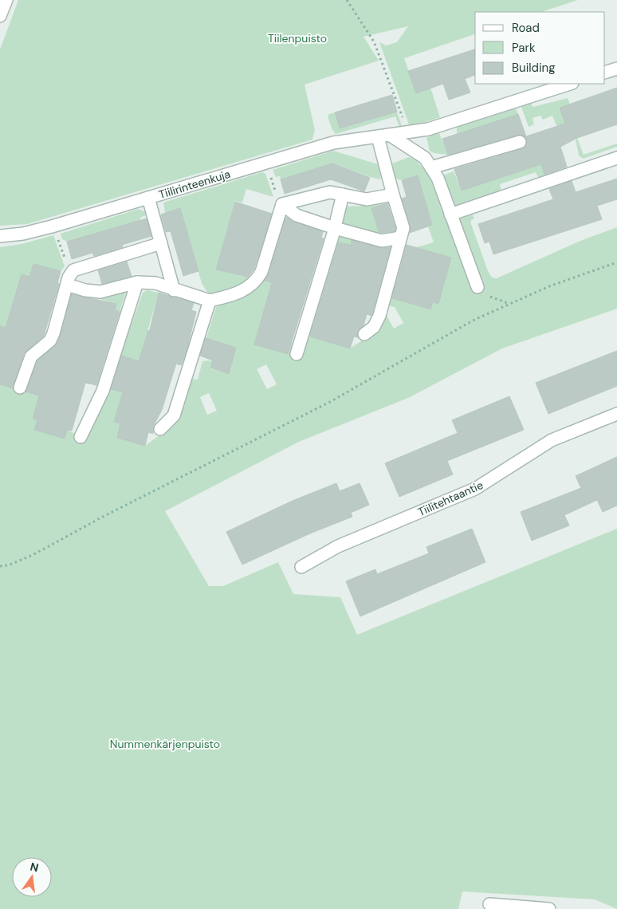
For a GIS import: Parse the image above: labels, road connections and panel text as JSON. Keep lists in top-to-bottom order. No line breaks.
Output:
{"streets":{"street":["Tiilirinteenkuja","Tiilitehtaantie"]},"parks":["Tiilenpuisto","Nummenkärjenpuisto"],"legend":["Road","Park","Building"],"north":"top"}
